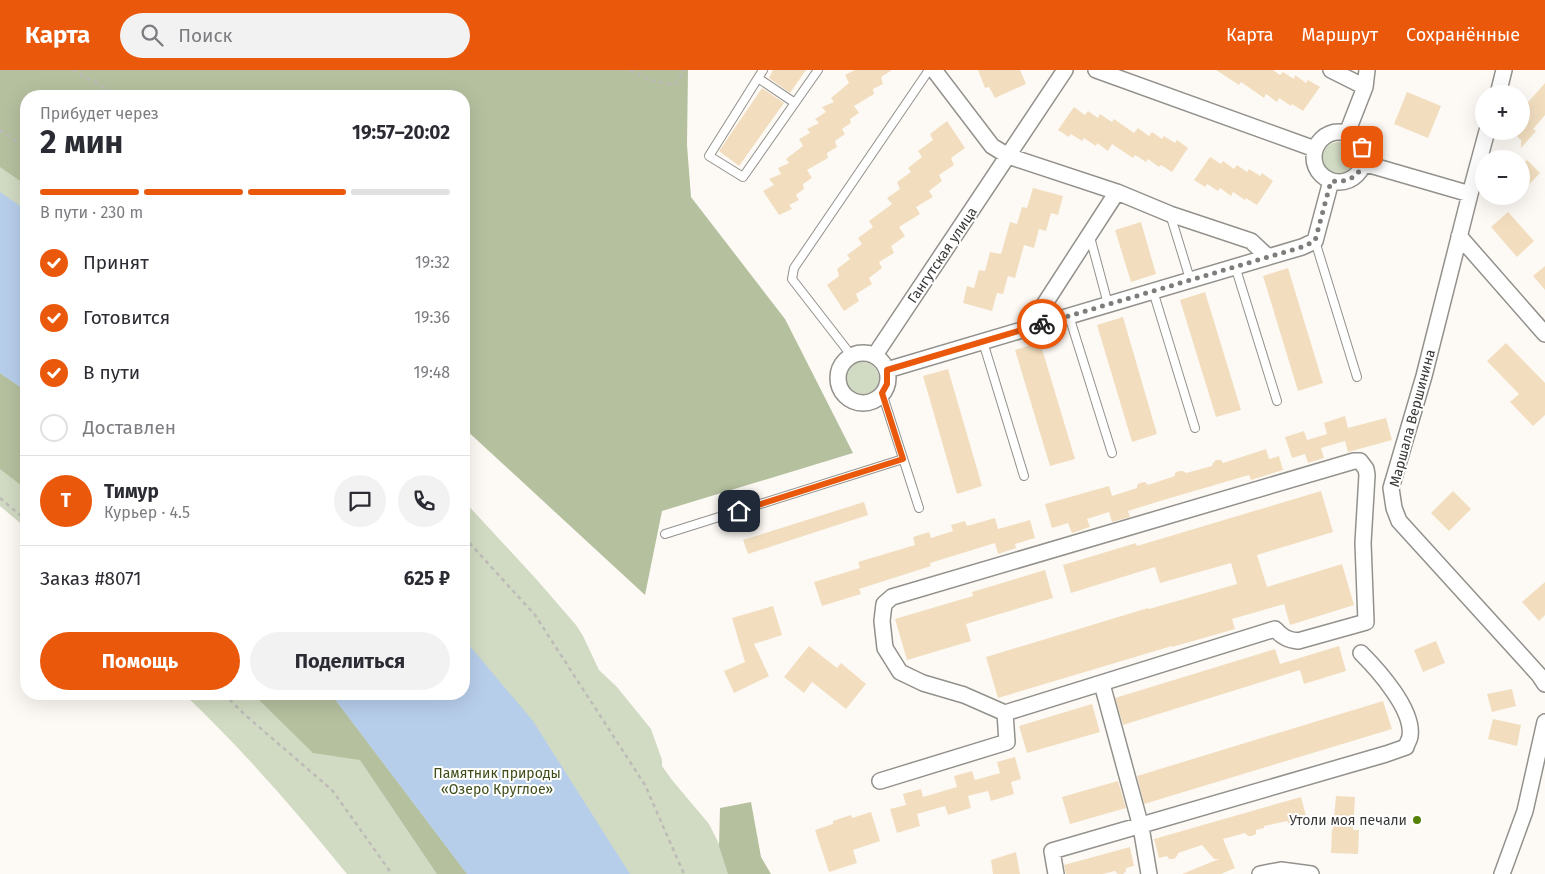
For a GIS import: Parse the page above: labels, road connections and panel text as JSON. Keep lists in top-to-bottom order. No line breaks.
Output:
{"streets":{"street":["Гангутская улица","Маршала Вершинина"]},"parks":["Памятник природы «Озеро Круглое»"],"places":["Утоли моя печали"],"page":{"header":"Карта","search":"Поиск","nav":["Карта","Маршрут","Сохранённые"],"map_buttons":["+","−"],"heading":["2 мин","Прибудет через","19:57–20:02"],"panel":["Тимур","Курьер · 4.5","Заказ #8071","625 ₽"],"bar":"В пути · 230 m","list":[["Принят","19:32"],["Готовится","19:36"],["В пути","19:48"],"Доставлен"],"round":"Т","buttons":["Помощь","Поделиться"]}}
